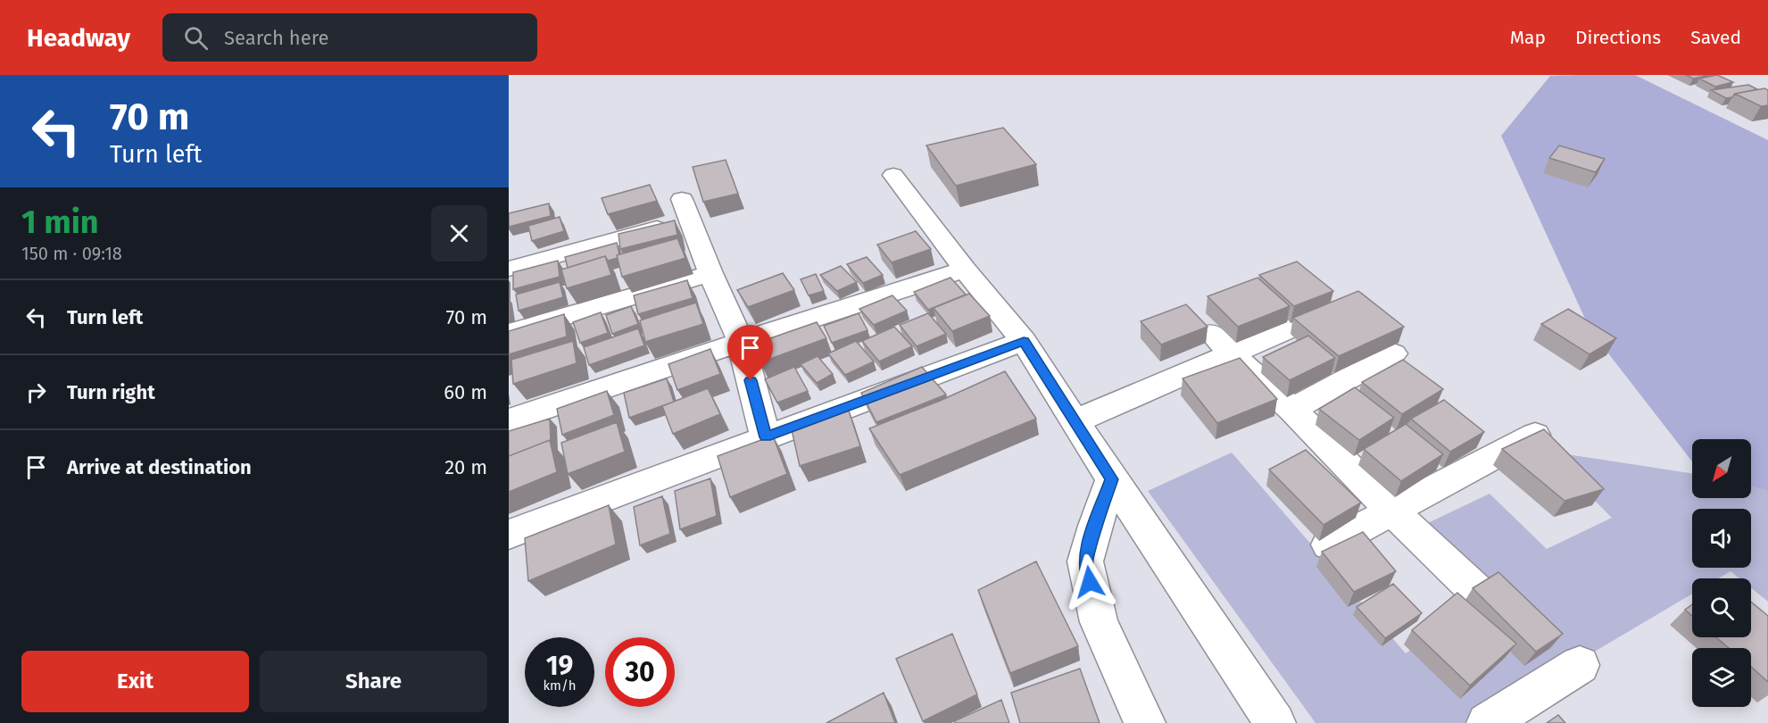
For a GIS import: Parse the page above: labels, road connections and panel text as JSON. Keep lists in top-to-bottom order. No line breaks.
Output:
{"north":"bottom left","page":{"header":"Headway","search":"Search here","nav":["Map","Directions","Saved"],"turn":["70 m","Turn left"],"heading":["1 min","150 m · 09:18"],"list":[{"name":"Turn left","value":"70 m"},{"name":"Turn right","value":"60 m"},{"name":"Arrive at destination","value":"20 m"}],"speed":"19 km/h","limit":"30","buttons":["Exit","Share"]}}
